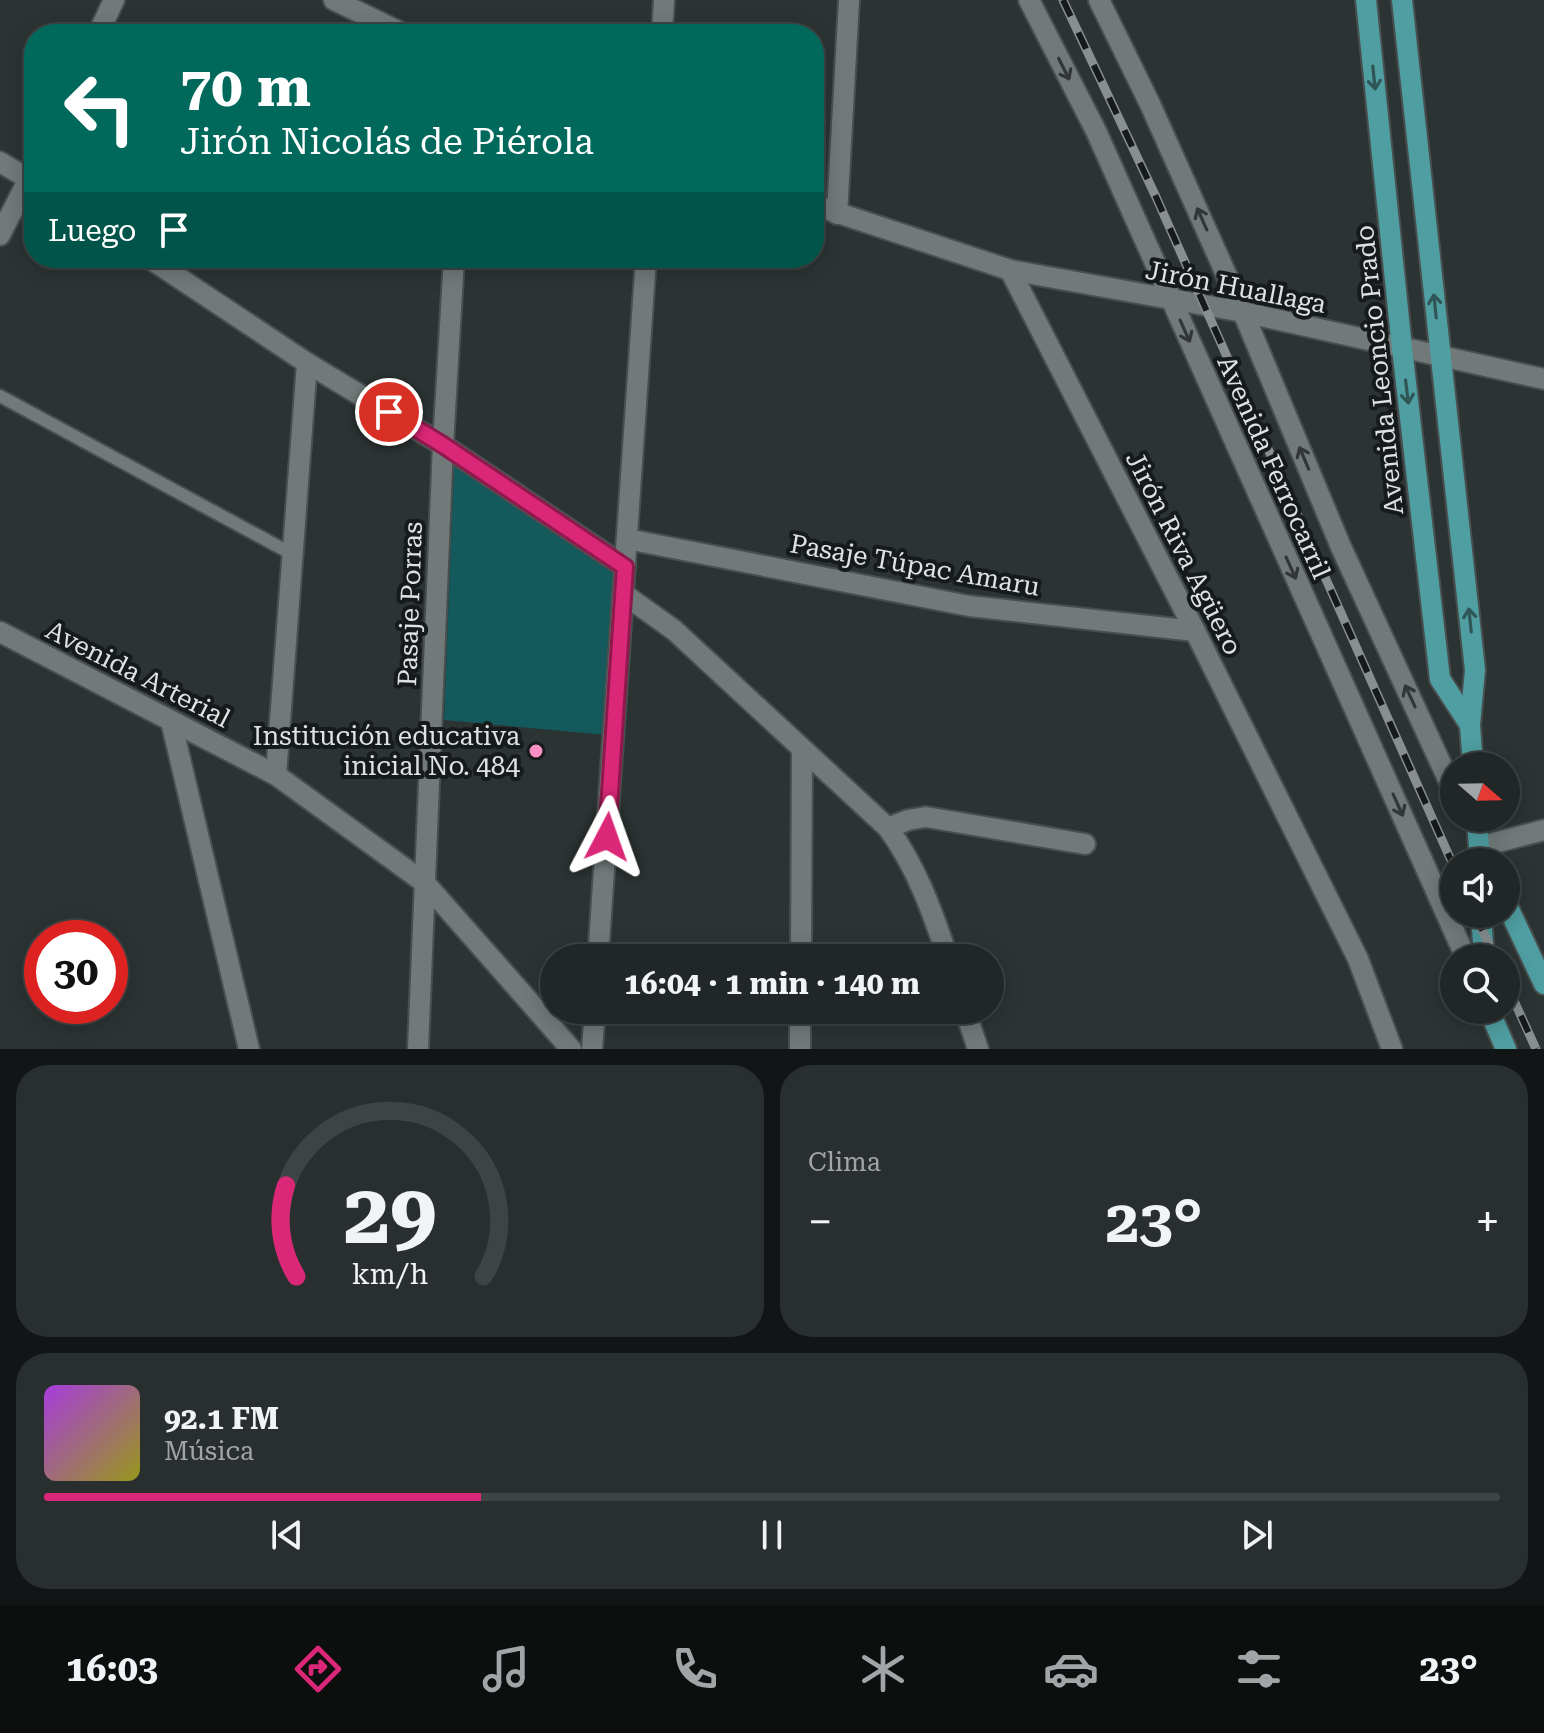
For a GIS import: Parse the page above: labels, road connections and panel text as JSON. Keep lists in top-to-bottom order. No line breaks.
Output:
{"streets":{"main road":["Avenida Leoncio Prado"],"street":["Jirón Huallaga","Avenida Ferrocarril","Jirón Riva Agüero","Pasaje Túpac Amaru","Pasaje Porras","Avenida Arterial"]},"crossings":[["Jirón Huallaga","Avenida Leoncio Prado"],["Jirón Huallaga","Avenida Ferrocarril"],["Jirón Huallaga","Jirón Riva Agüero"],["Jirón Riva Agüero","Pasaje Túpac Amaru"],["Pasaje Porras","Avenida Arterial"]],"places":["Institución educativa inicial No. 484"],"north":"right","page":{"turn":["70 m","Jirón Nicolás de Piérola"],"then":"Luego","limit":"30","trip":"16:04 · 1 min · 140 m","tile":"Clima","heat":["−","23°","+"],"song":["92.1 FM","Música"],"tabs":["16:03","23°"],"gauge":["29","km/h"]}}
